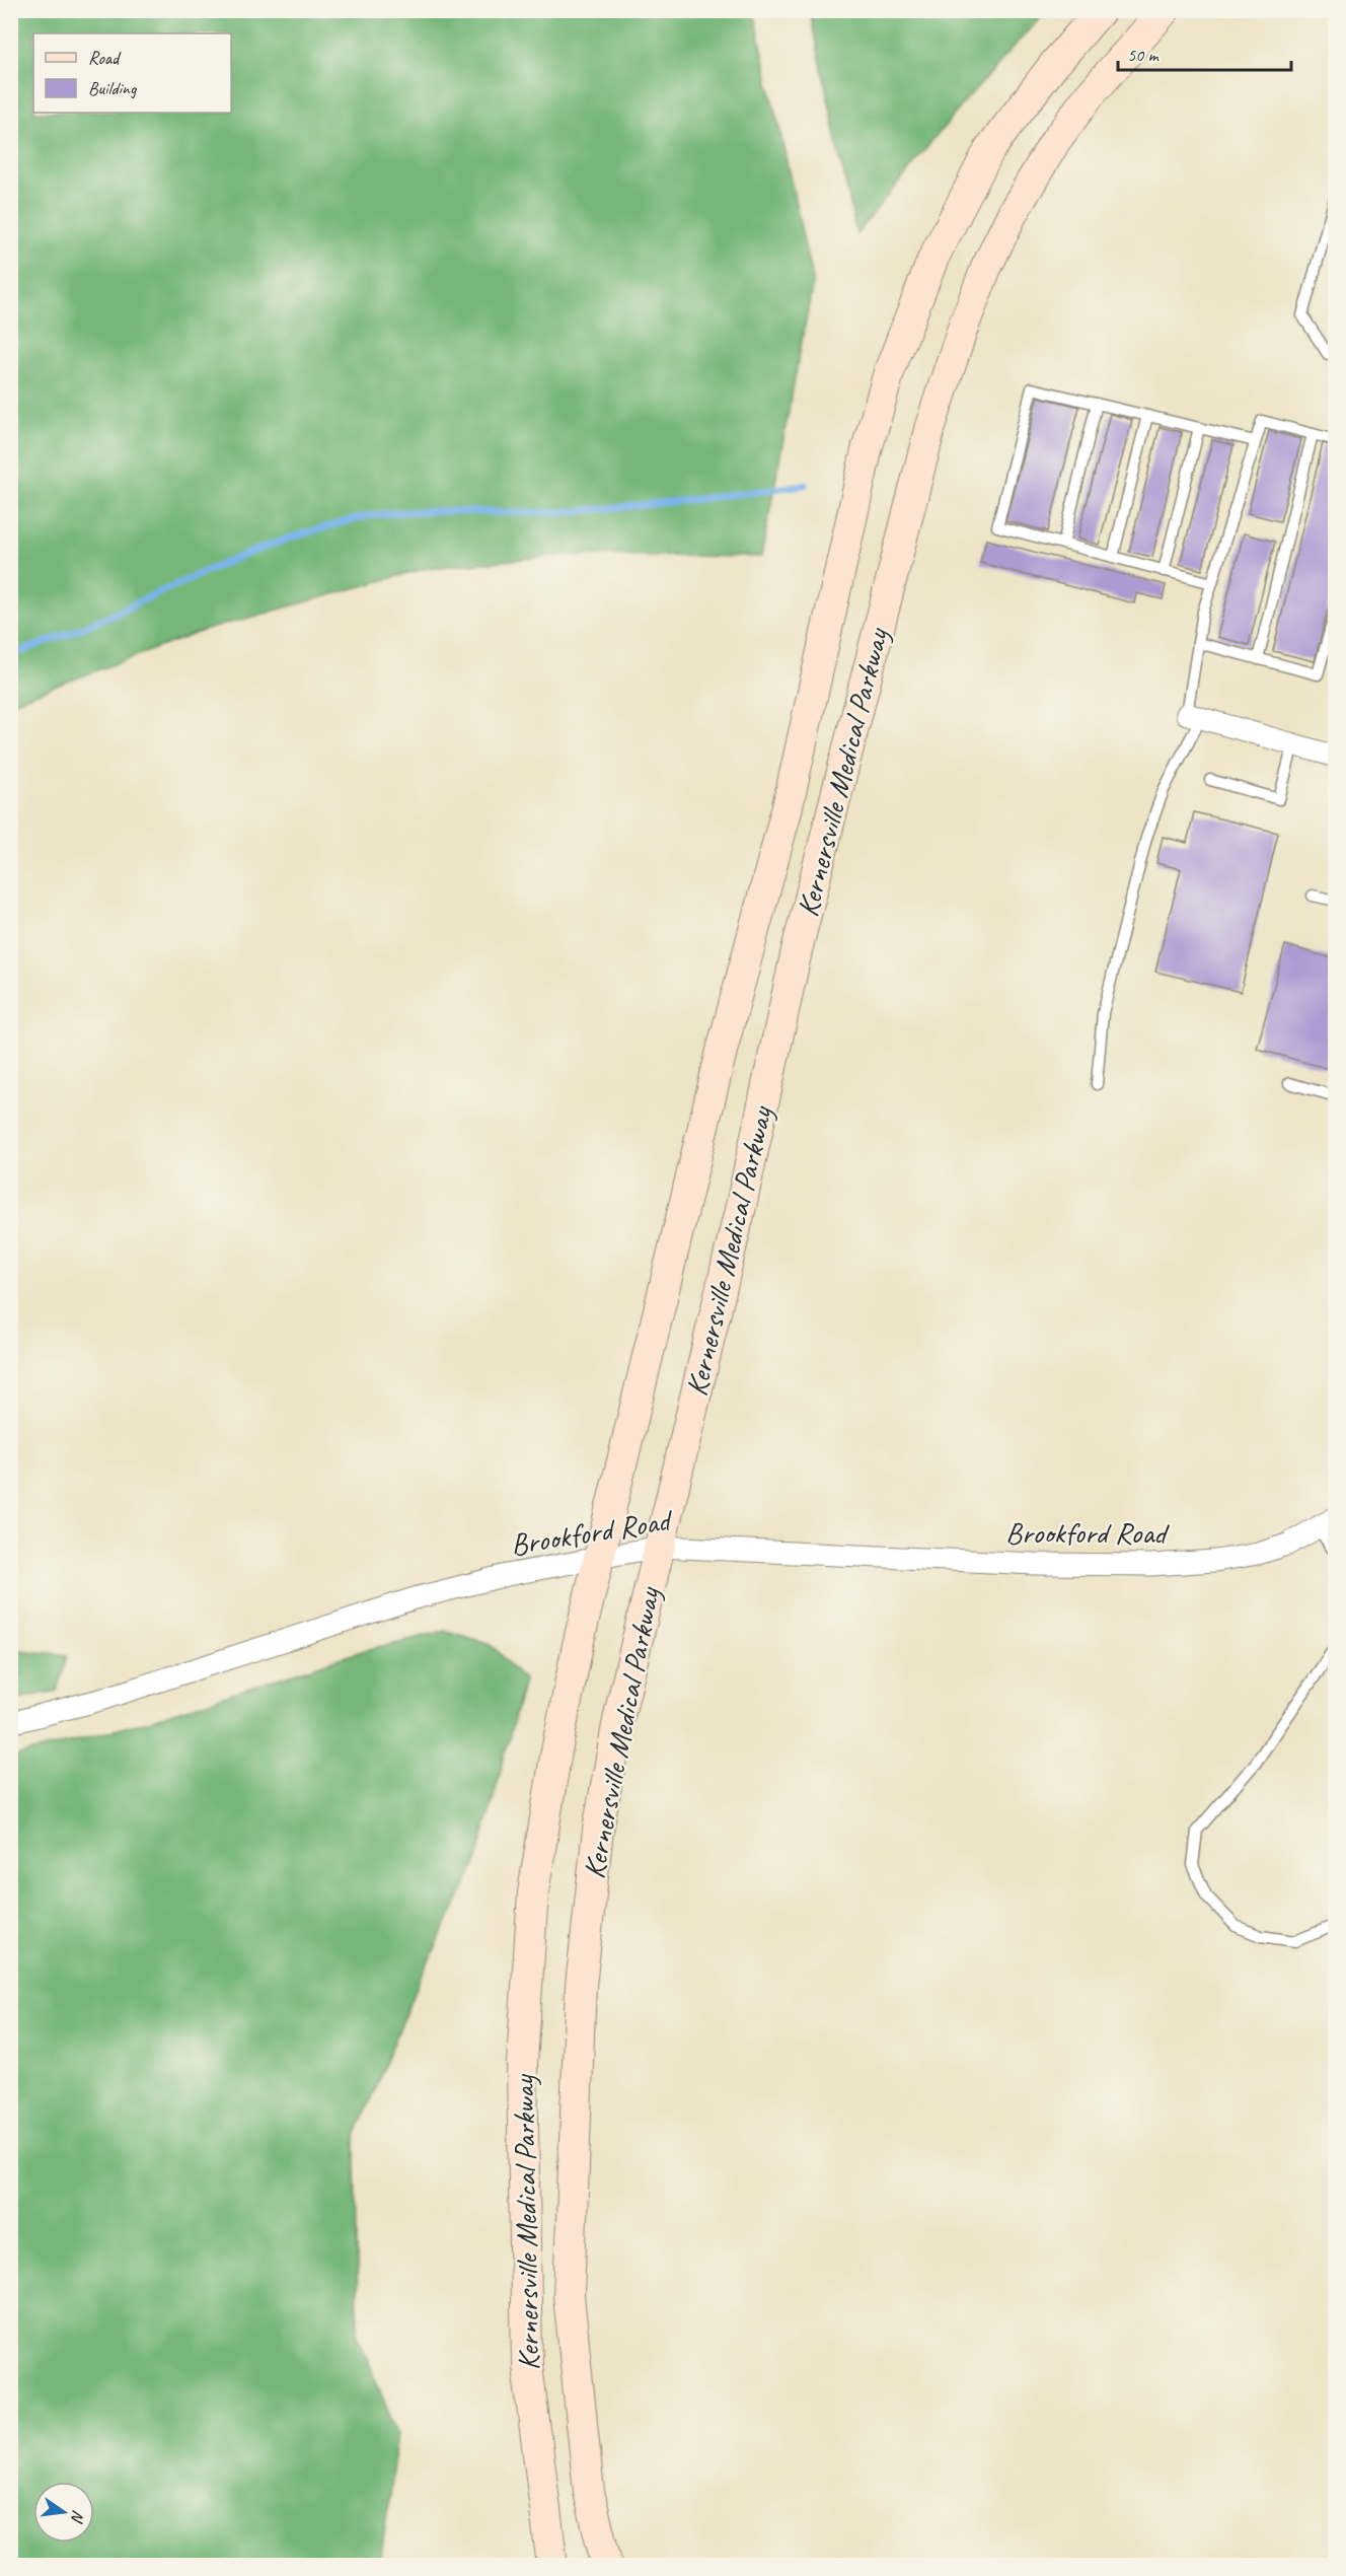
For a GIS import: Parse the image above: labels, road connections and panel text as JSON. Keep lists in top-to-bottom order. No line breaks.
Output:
{"streets":{"main road":["Kernersville Medical Parkway"],"street":["Brookford Road"]},"crossings":[["Kernersville Medical Parkway","Brookford Road"]],"legend":["Road","Building"],"scale_bar":"50 m","north":"right"}
